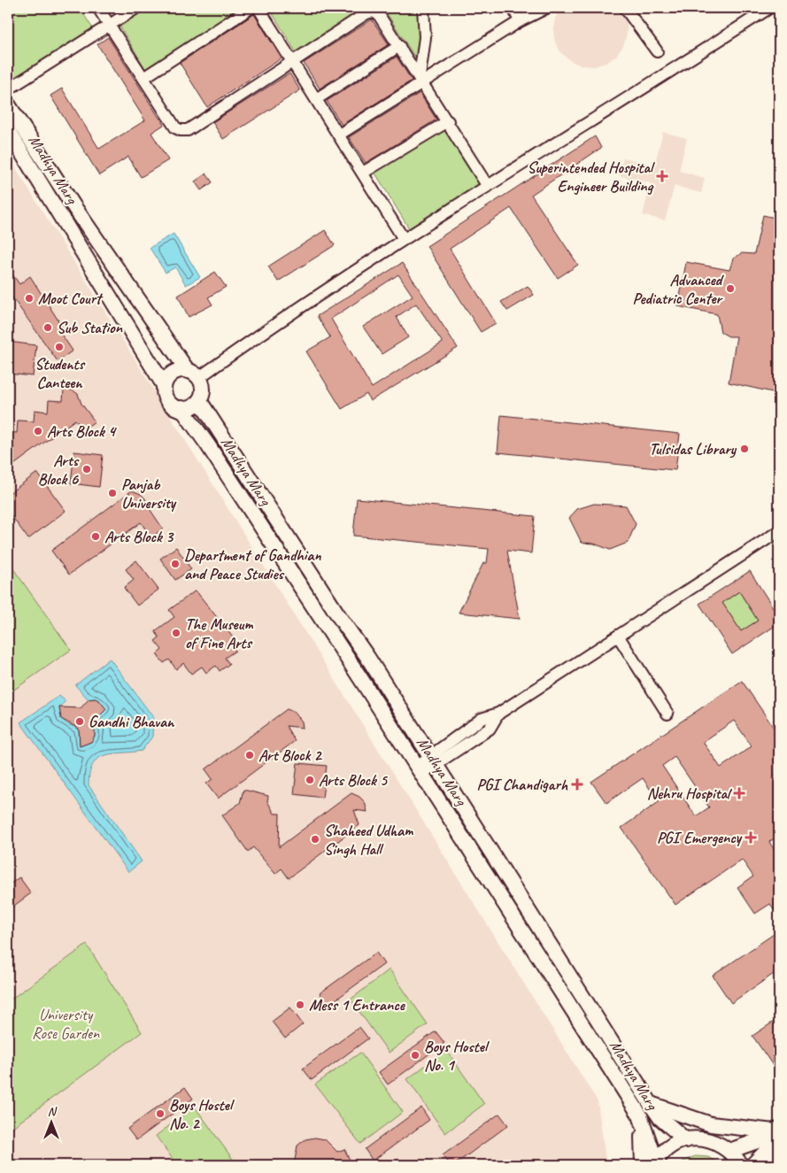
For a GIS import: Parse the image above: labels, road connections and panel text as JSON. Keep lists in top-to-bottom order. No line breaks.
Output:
{"streets":{"main road":["Madhya Marg"]},"parks":["University Rose Garden"],"places":{"health":["Superintended Hospital Engineer Building","PGI Chandigarh","Nehru Hospital","PGI Emergency"],"other":["Advanced Pediatric Center","Moot Court","Sub Station","Students Canteen","Arts Block 4","Tulsidas Library","Arts Block 6","Panjab University","Arts Block 3","Department of Gandhian and Peace Studies","The Museum of Fine Arts","Gandhi Bhavan","Art Block 2","Arts Block 5","Shaheed Udham Singh Hall","Mess 1 Entrance","Boys Hostel No. 1","Boys Hostel No. 2"]},"north":"top"}
